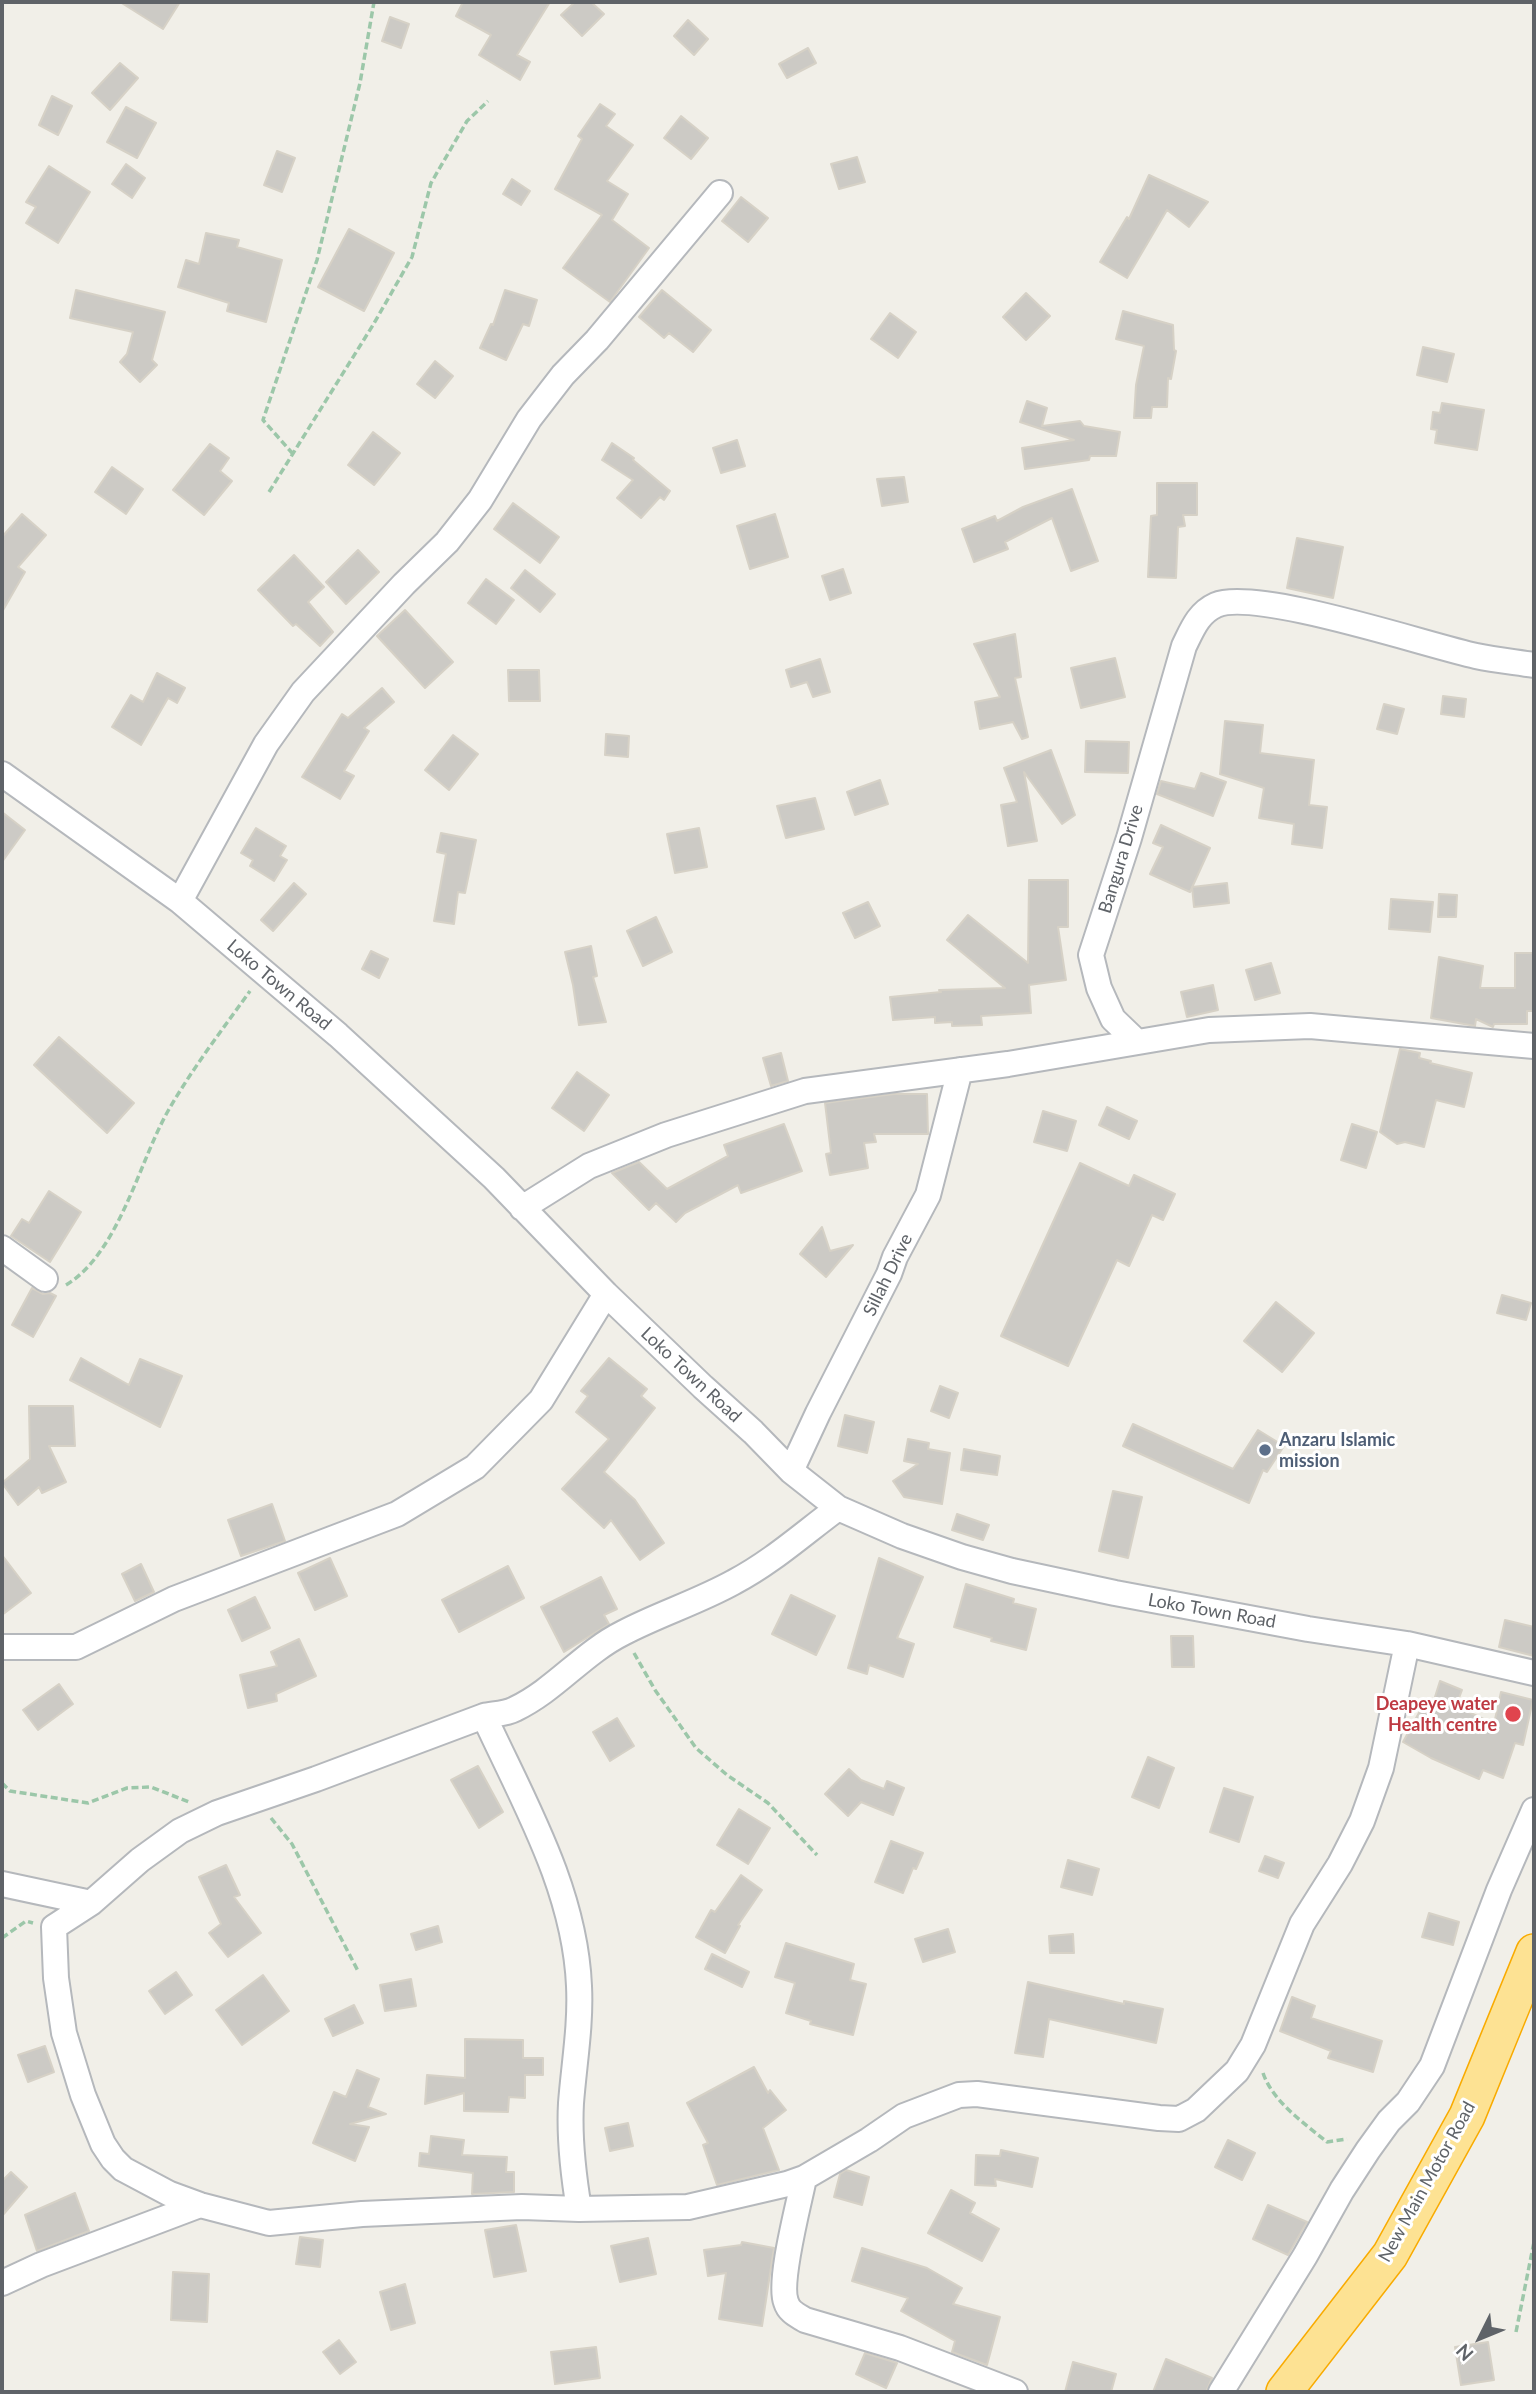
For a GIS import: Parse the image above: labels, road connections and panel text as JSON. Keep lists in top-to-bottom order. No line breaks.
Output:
{"streets":{"highway":["New Main Motor Road"],"street":["Bangura Drive","Loko Town Road","Sillah Drive"]},"crossings":[["Loko Town Road","Sillah Drive"]],"places":["Anzaru Islamic mission","Deapeye water Health centre"],"north":"bottom left"}
